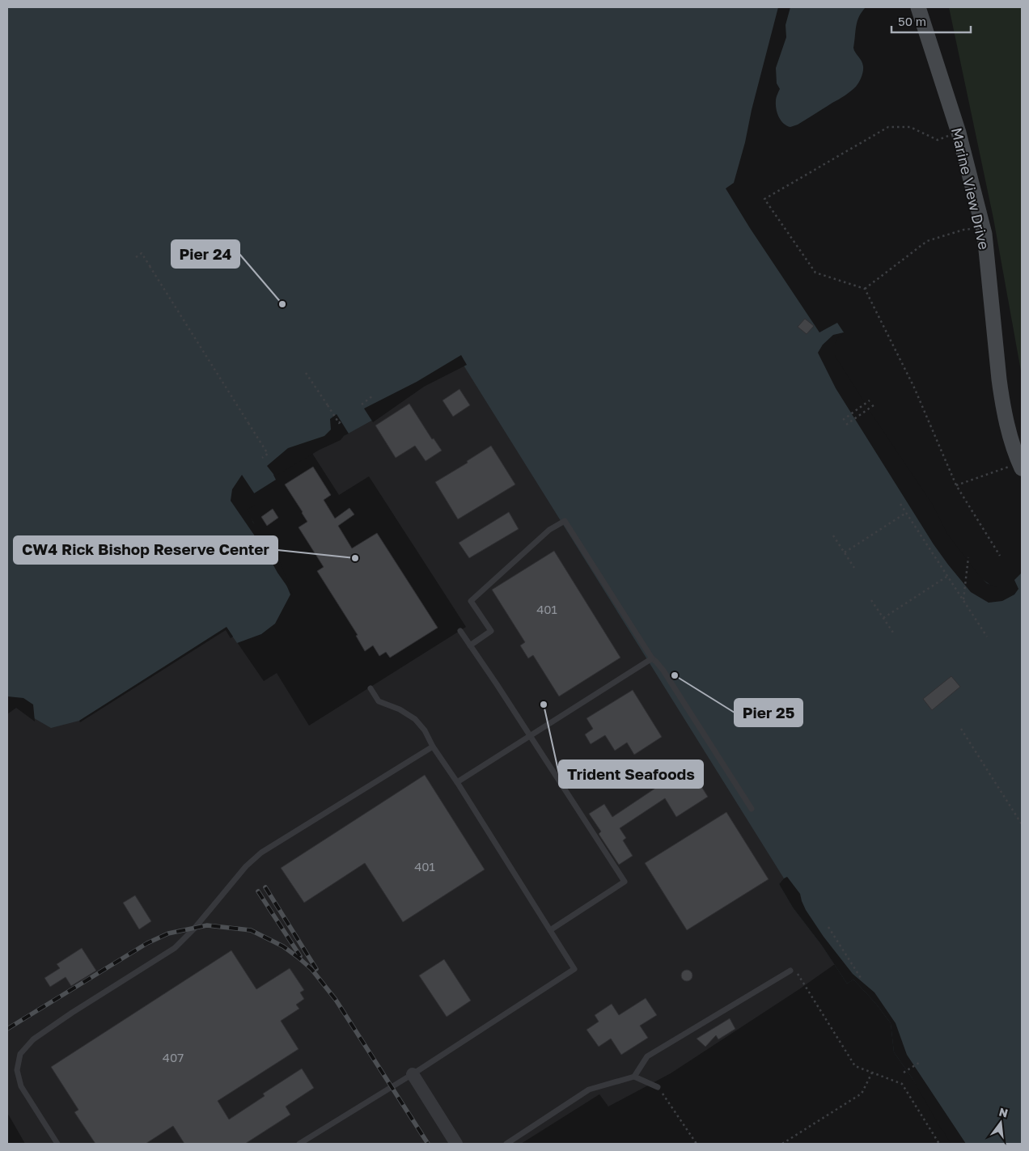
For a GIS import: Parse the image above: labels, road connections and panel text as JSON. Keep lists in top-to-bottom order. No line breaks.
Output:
{"streets":{"main road":["Marine View Drive"]},"places":["Pier 24","CW4 Rick Bishop Reserve Center","Pier 25","Trident Seafoods"],"house_numbers":["401","401","407"],"scale_bar":"50 m","north":"top"}
